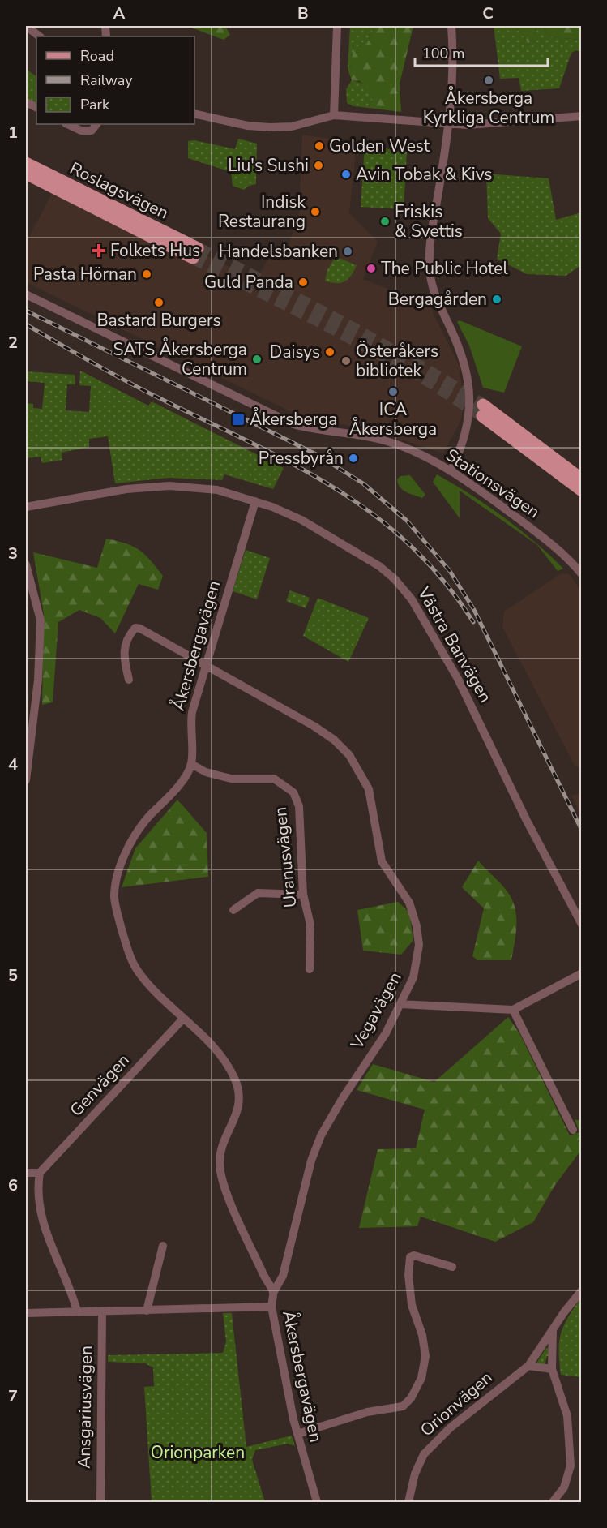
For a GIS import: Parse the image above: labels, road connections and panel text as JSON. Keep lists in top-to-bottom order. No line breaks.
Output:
{"streets":{"main road":["Roslagsvägen"],"street":["Stationsvägen","Västra Banvägen","Åkersbergavägen","Uranusvägen","Vegavägen","Genvägen","Orionvägen","Ansgariusvägen"]},"crossings":[["Västra Banvägen","Åkersbergavägen"],["Åkersbergavägen","Uranusvägen"],["Åkersbergavägen","Vegavägen"],["Åkersbergavägen","Genvägen"]],"parks":["Orionparken"],"places":{"other":["Åkersberga Kyrkliga Centrum","Golden West","Liu's Sushi","Avin Tobak & Kivs","Indisk Restaurang","Friskis & Svettis","Handelsbanken","The Public Hotel","Pasta Hörnan","Guld Panda","Bergagården","Bastard Burgers","Daisys","SATS Åkersberga Centrum","Österåkers bibliotek","ICA Åkersberga","Pressbyrån"],"health":["Folkets Hus"],"transit":["Åkersberga"]},"legend":["Road","Railway","Park"],"scale_bar":"100 m","grid":{"columns":["A","B","C"],"rows":["1","2","3","4","5","6","7"]}}
